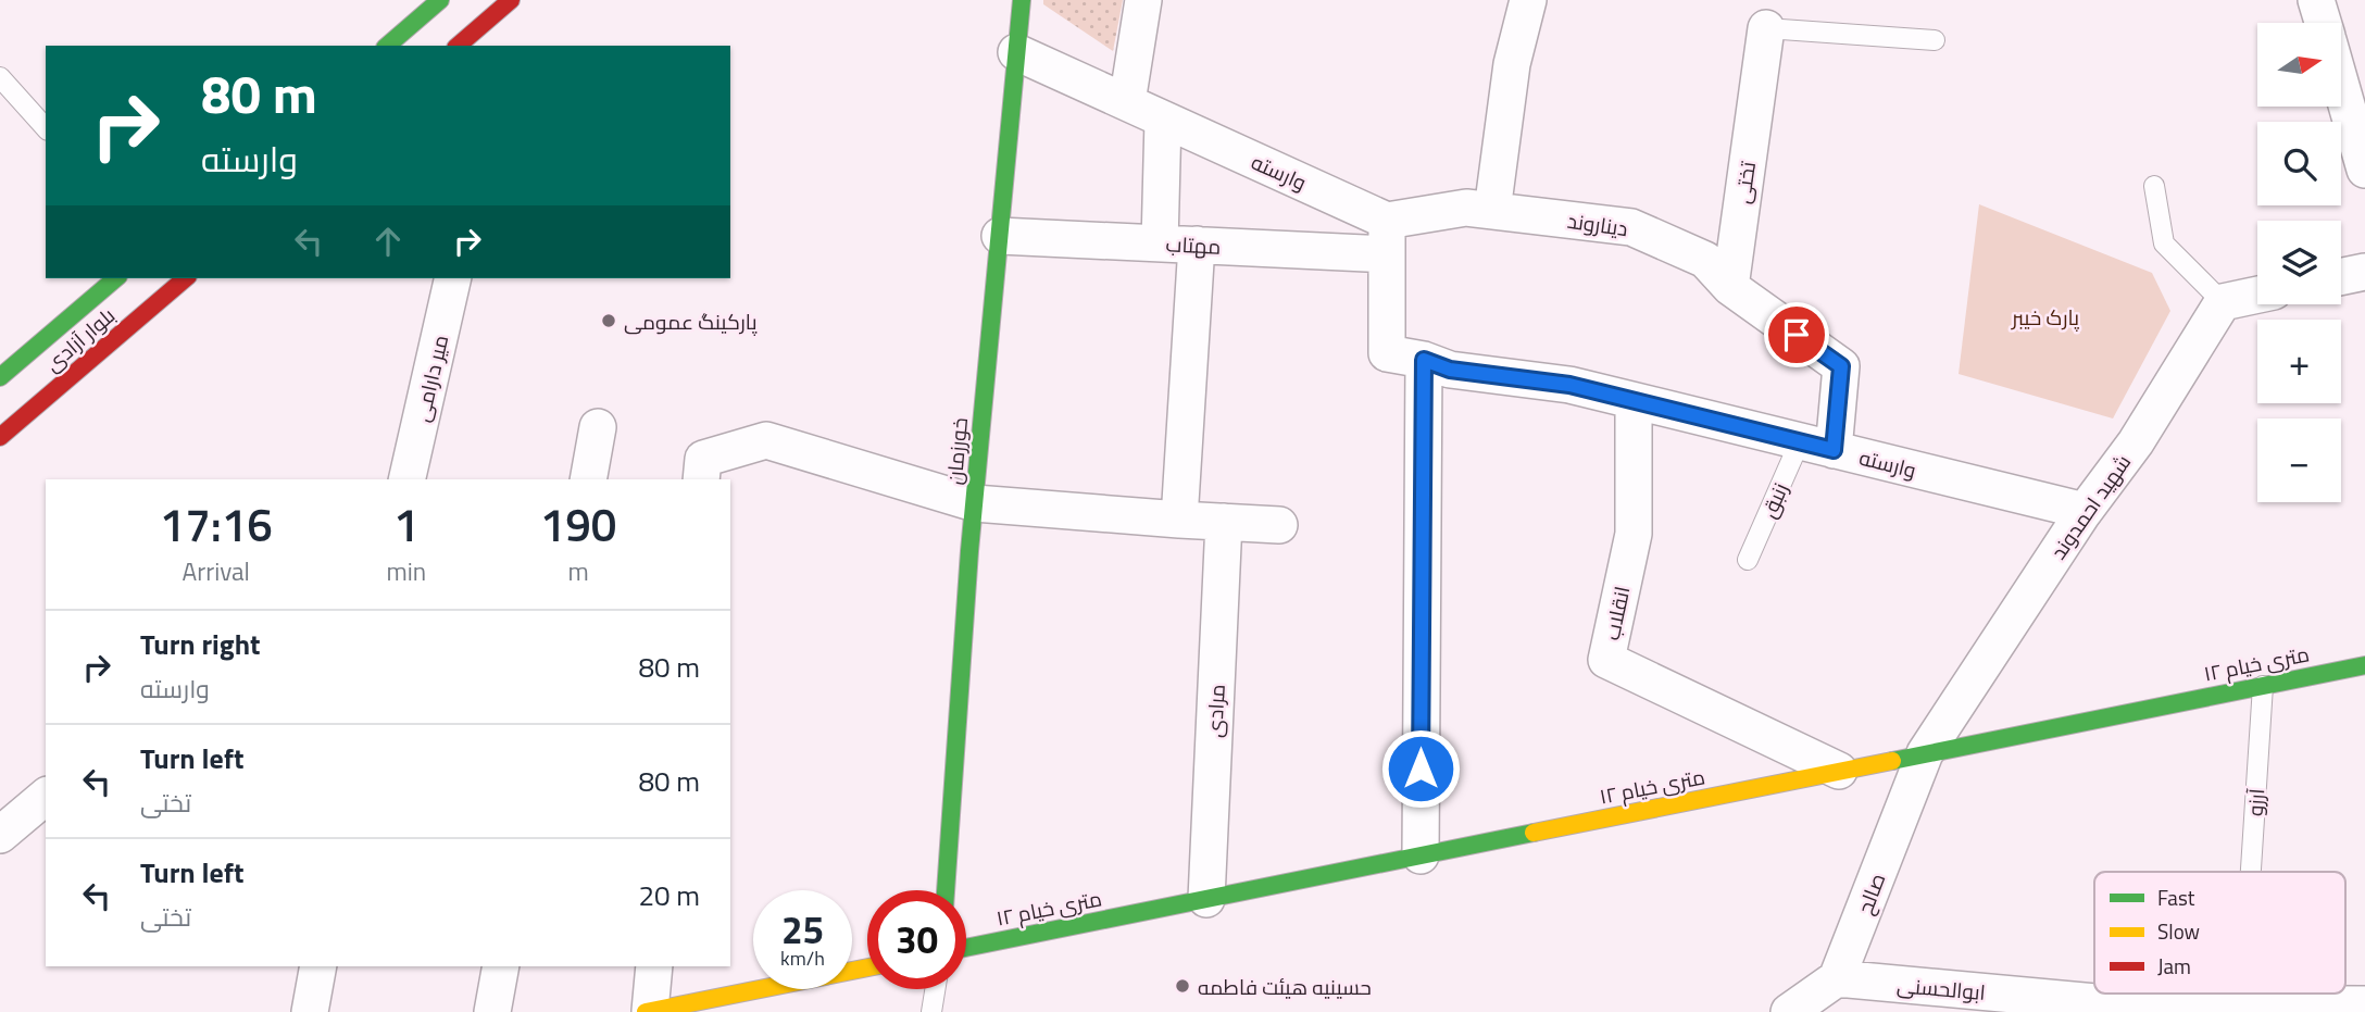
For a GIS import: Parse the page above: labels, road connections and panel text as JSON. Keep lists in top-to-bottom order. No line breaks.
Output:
{"streets":{"street":["وارسته","تختی","دیناروند","مهتاب","بلوار آزادی","میر دارامی","خورزمان","شهید احمدوند","انقلاب","۱۲ متری خیام","مرادی","صالح","ابوالحسنی"],"lane":["زنبق","آرزو"]},"crossings":[["وارسته","دیناروند"],["وارسته","مهتاب"],["وارسته","خورزمان"],["وارسته","زنبق"],["وارسته","شهید احمدوند"],["وارسته","انقلاب"],["تختی","دیناروند"],["دیناروند","مهتاب"],["مهتاب","خورزمان"],["شهید احمدوند","۱۲ متری خیام"],["شهید احمدوند","صالح"],["انقلاب","۱۲ متری خیام"],["۱۲ متری خیام","مرادی"],["۱۲ متری خیام","آرزو"],["۱۲ متری خیام","صالح"],["صالح","ابوالحسنی"]],"parks":["پارک خیبر"],"places":["پارکینگ عمومی","حسینیه هیئت فاطمه"],"legend":["Fast","Slow","Jam"],"north":"right","page":{"map_buttons":["+","−"],"turn":["80 m","وارسته"],"eta":["17:16","Arrival","1","min","190","m"],"list":[{"name":"Turn right","note":"وارسته","value":"80 m"},{"name":"Turn left","note":"تختی","value":"80 m"},{"name":"Turn left","note":"تختی","value":"20 m"}],"speed":"25 km/h","limit":"30"}}
